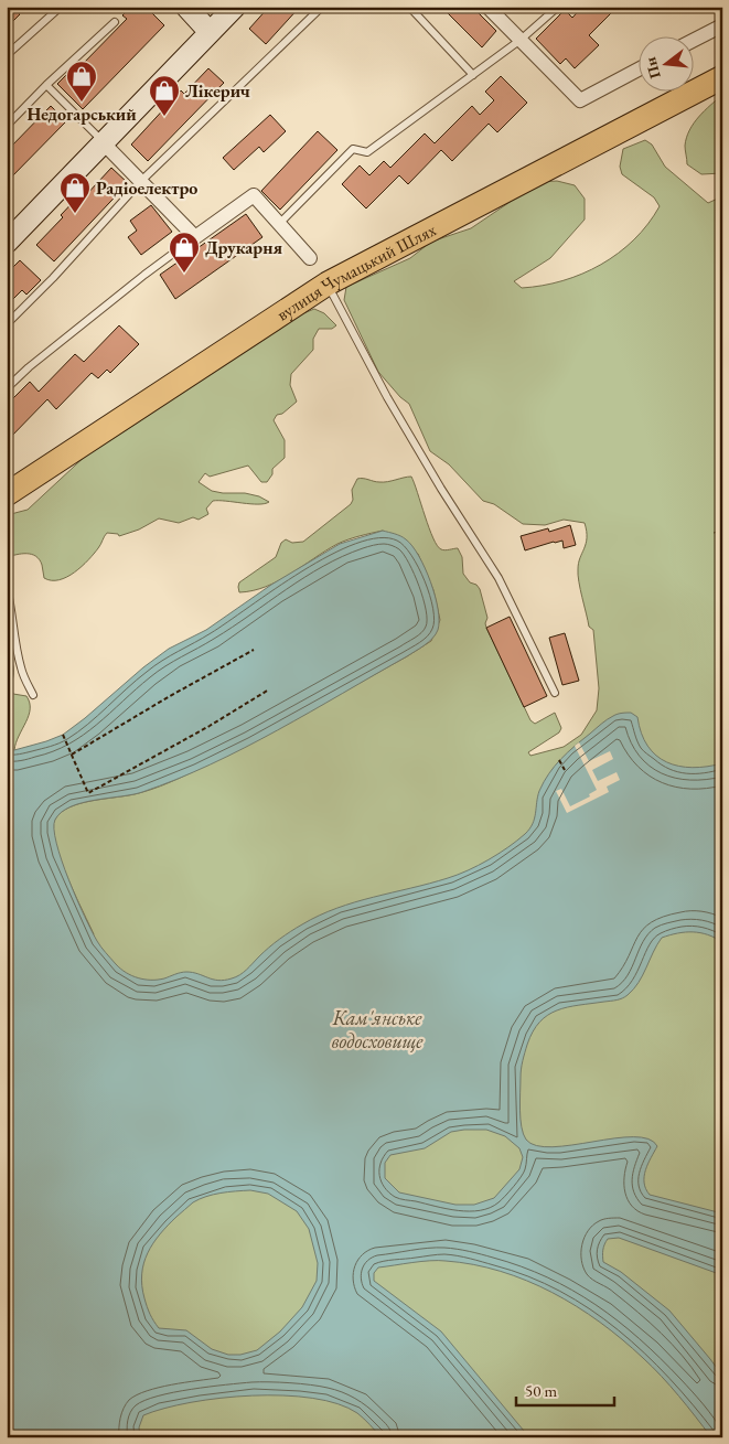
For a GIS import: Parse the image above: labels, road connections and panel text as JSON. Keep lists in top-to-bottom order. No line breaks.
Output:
{"streets":{"highway":["вулиця Чумацький Шлях"]},"water":["Кам'янське водосховище"],"places":{"shop":["Недогарський","Лікерич","Радіоелектро","Друкарня"]},"scale_bar":"50 m","north":"left"}
